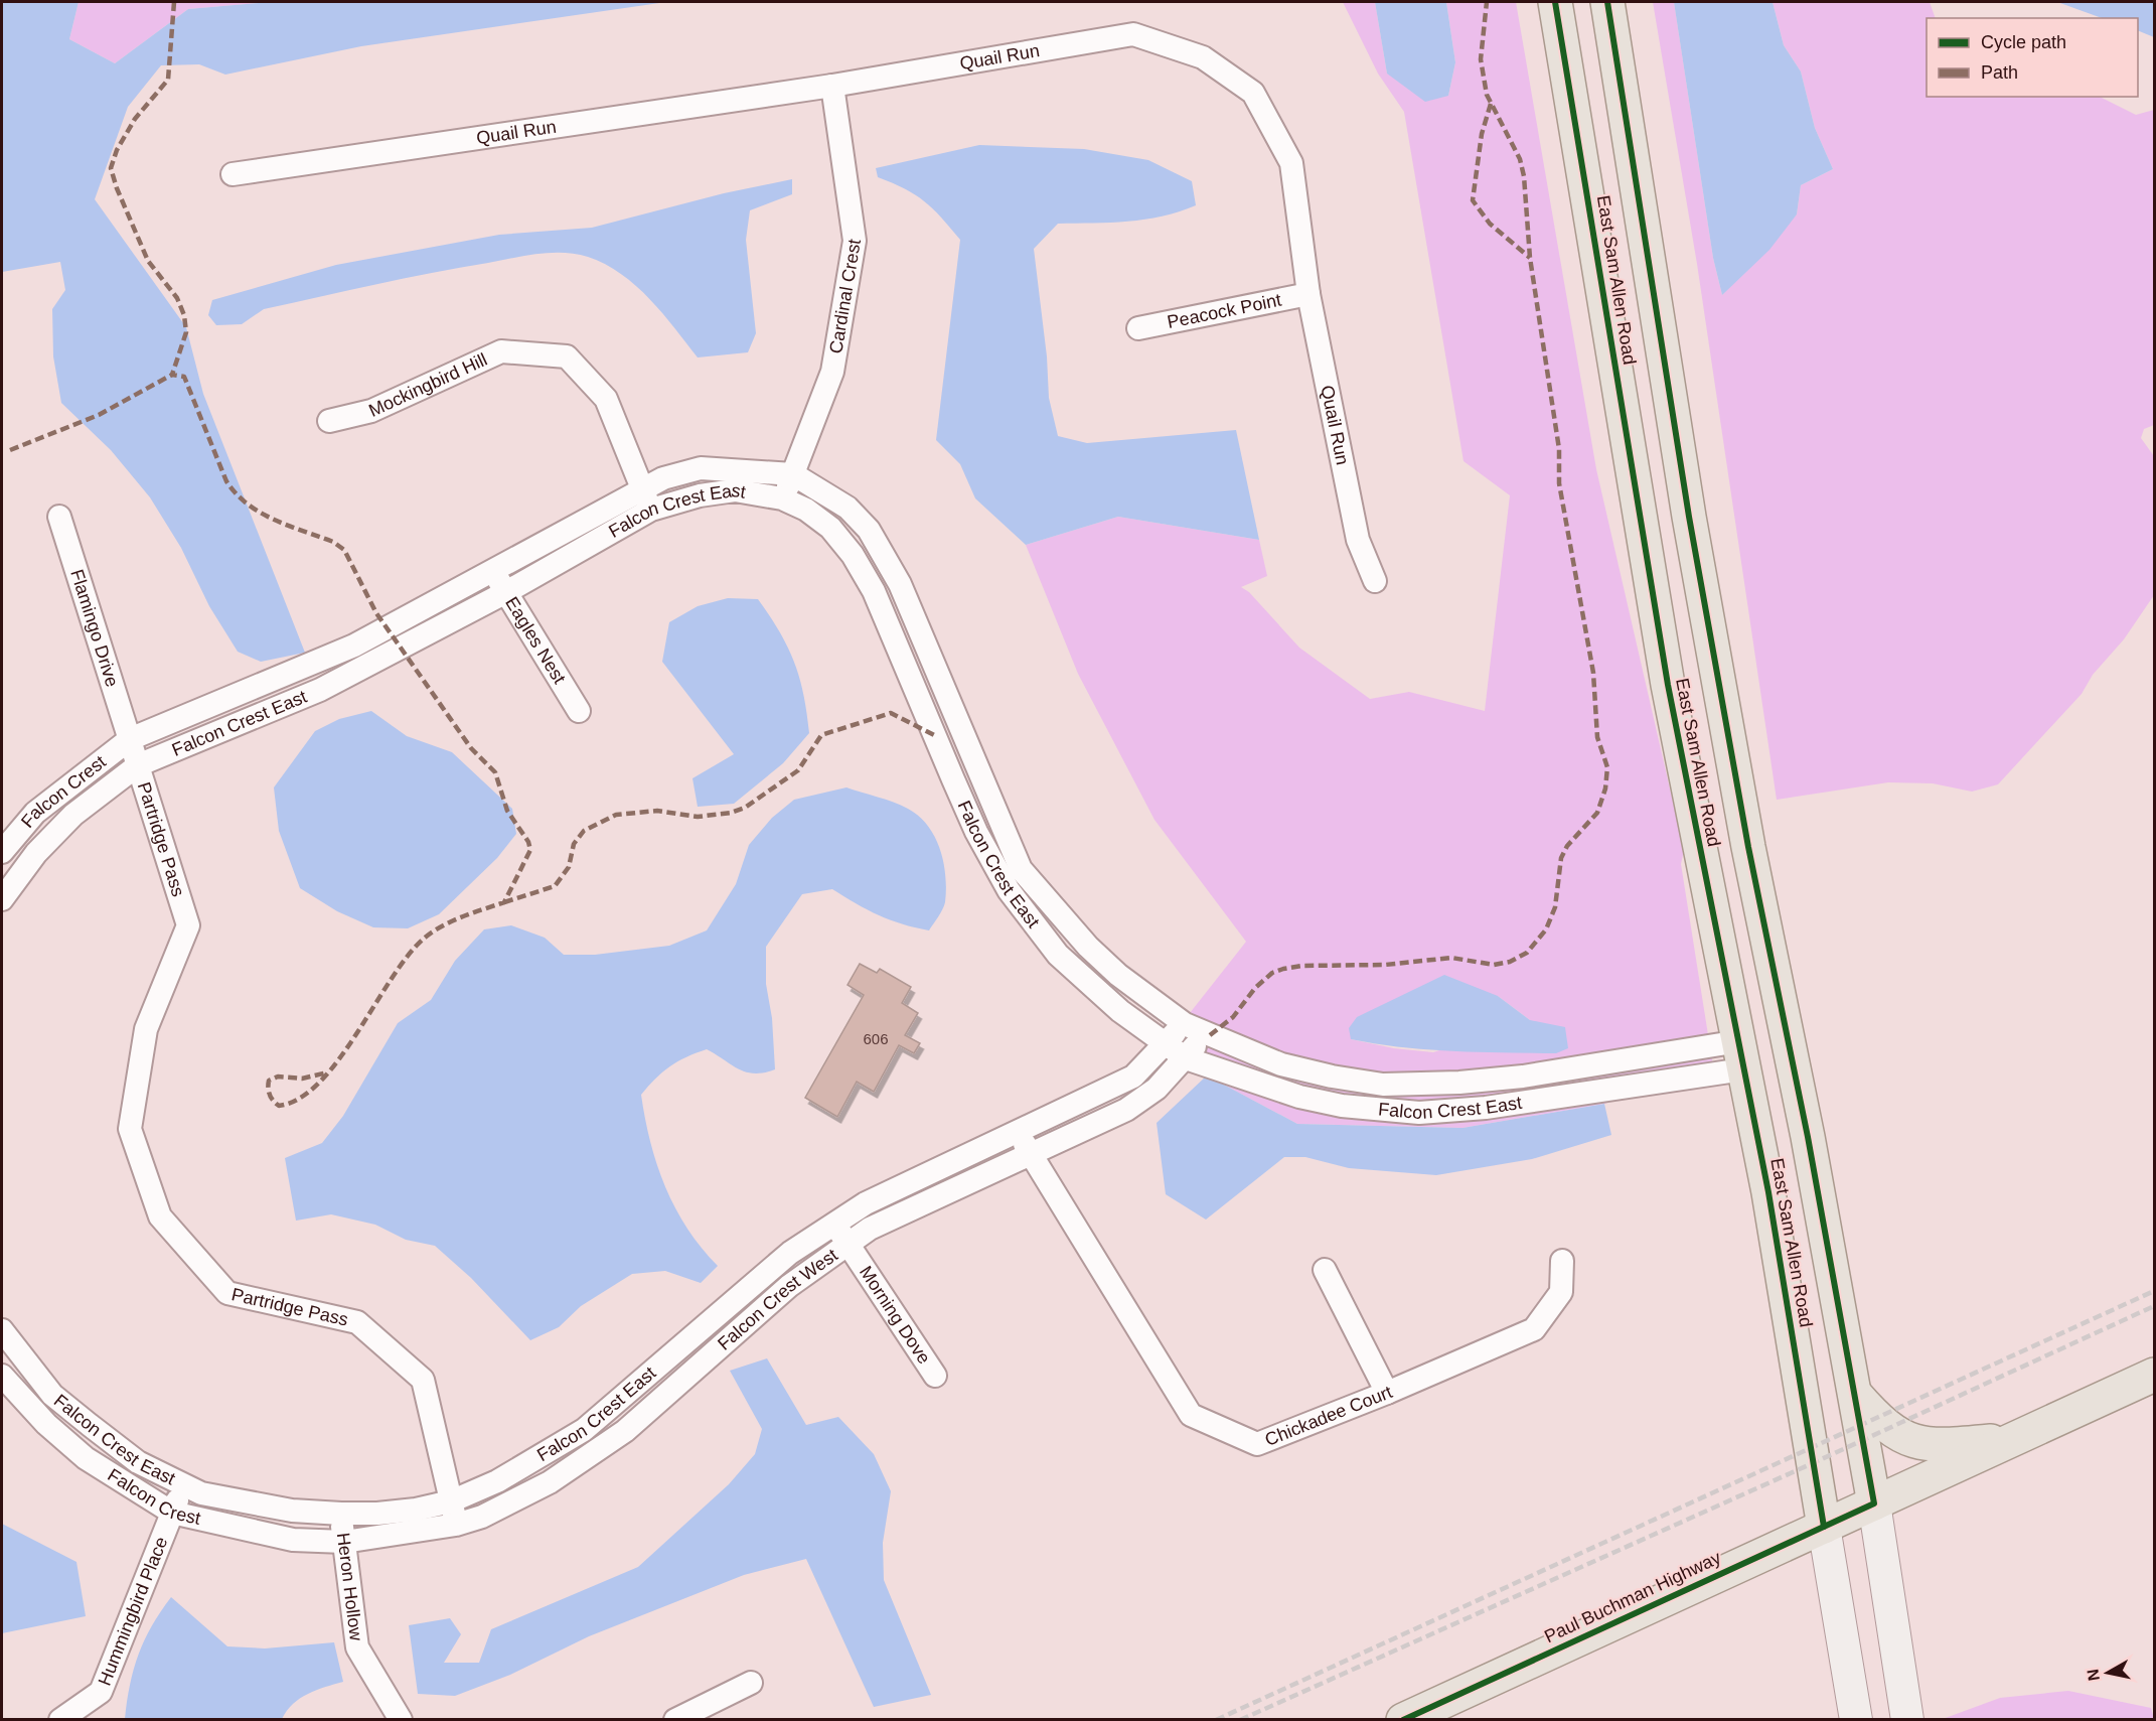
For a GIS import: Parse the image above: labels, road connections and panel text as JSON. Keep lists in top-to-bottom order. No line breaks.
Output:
{"streets":{"main road":["East Sam Allen Road","Paul Buchman Highway"],"street":["Quail Run","Cardinal Crest","Peacock Point","Mockingbird Hill","Falcon Crest East","Flamingo Drive","Eagles Nest","Falcon Crest","Partridge Pass","Falcon Crest West","Morning Dove","Chickadee Court","Heron Hollow","Hummingbird Place"]},"crossings":[["Quail Run","Cardinal Crest"],["Quail Run","Peacock Point"],["East Sam Allen Road","Falcon Crest East"],["East Sam Allen Road","Paul Buchman Highway"],["Cardinal Crest","Falcon Crest East"],["Mockingbird Hill","Falcon Crest East"],["Falcon Crest East","Flamingo Drive"],["Falcon Crest East","Eagles Nest"],["Falcon Crest East","Falcon Crest"],["Falcon Crest East","Partridge Pass"],["Falcon Crest East","Falcon Crest West"],["Falcon Crest East","Morning Dove"],["Falcon Crest East","Chickadee Court"],["Falcon Crest East","Heron Hollow"],["Falcon Crest East","Hummingbird Place"],["Flamingo Drive","Falcon Crest"],["Flamingo Drive","Partridge Pass"],["Falcon Crest","Partridge Pass"],["Falcon Crest","Falcon Crest West"],["Falcon Crest","Heron Hollow"],["Falcon Crest","Hummingbird Place"],["Partridge Pass","Falcon Crest West"],["Falcon Crest West","Morning Dove"],["Falcon Crest West","Chickadee Court"],["Falcon Crest West","Heron Hollow"]],"house_numbers":["606"],"legend":["Cycle path","Path"],"north":"left"}
